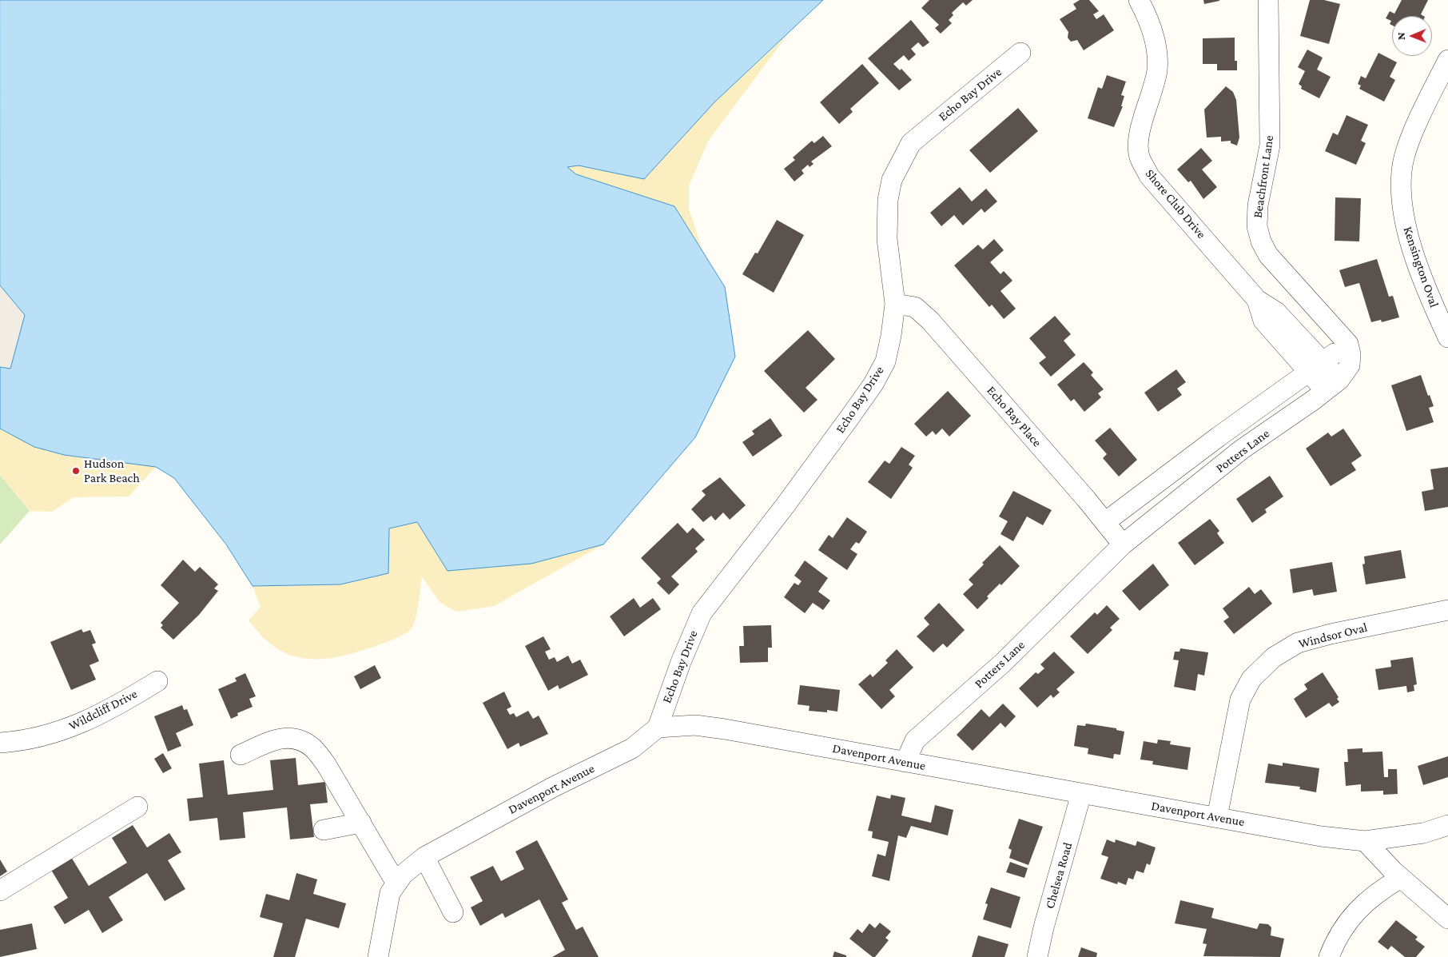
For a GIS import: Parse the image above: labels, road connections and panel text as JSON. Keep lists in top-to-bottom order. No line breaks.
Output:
{"streets":{"street":["Echo Bay Drive","Beachfront Lane","Shore Club Drive","Kensington Oval","Echo Bay Place","Potters Lane","Windsor Oval","Wildcliff Drive","Davenport Avenue","Chelsea Road"]},"crossings":[["Echo Bay Drive","Echo Bay Place"],["Echo Bay Drive","Davenport Avenue"],["Beachfront Lane","Potters Lane"],["Shore Club Drive","Potters Lane"],["Echo Bay Place","Potters Lane"],["Potters Lane","Davenport Avenue"],["Windsor Oval","Davenport Avenue"],["Davenport Avenue","Chelsea Road"]],"places":["Hudson Park Beach"],"north":"left"}
